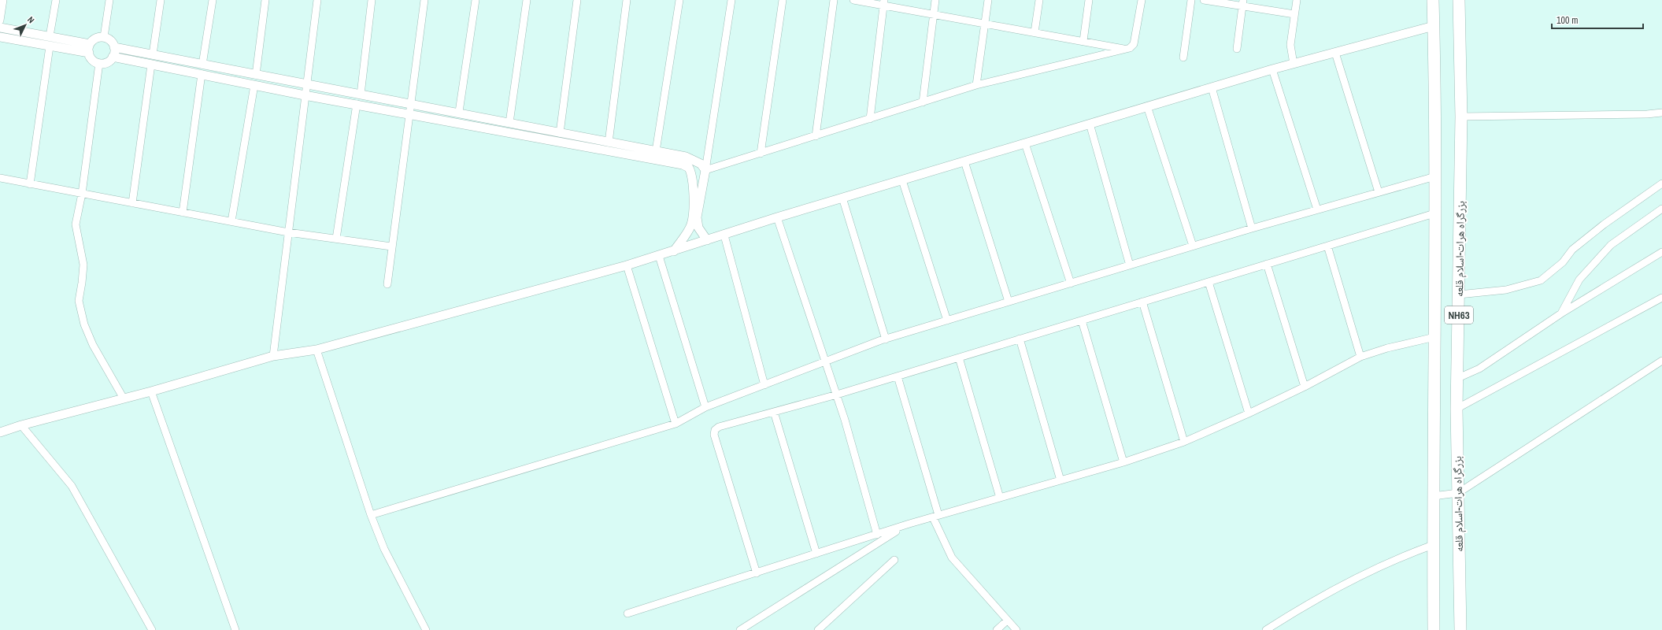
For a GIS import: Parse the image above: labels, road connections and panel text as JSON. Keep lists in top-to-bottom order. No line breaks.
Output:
{"streets":{"highway":["بزرگراه هرات-اسلام قلعه","NH63"]},"scale_bar":"100 m","north":"top right"}
